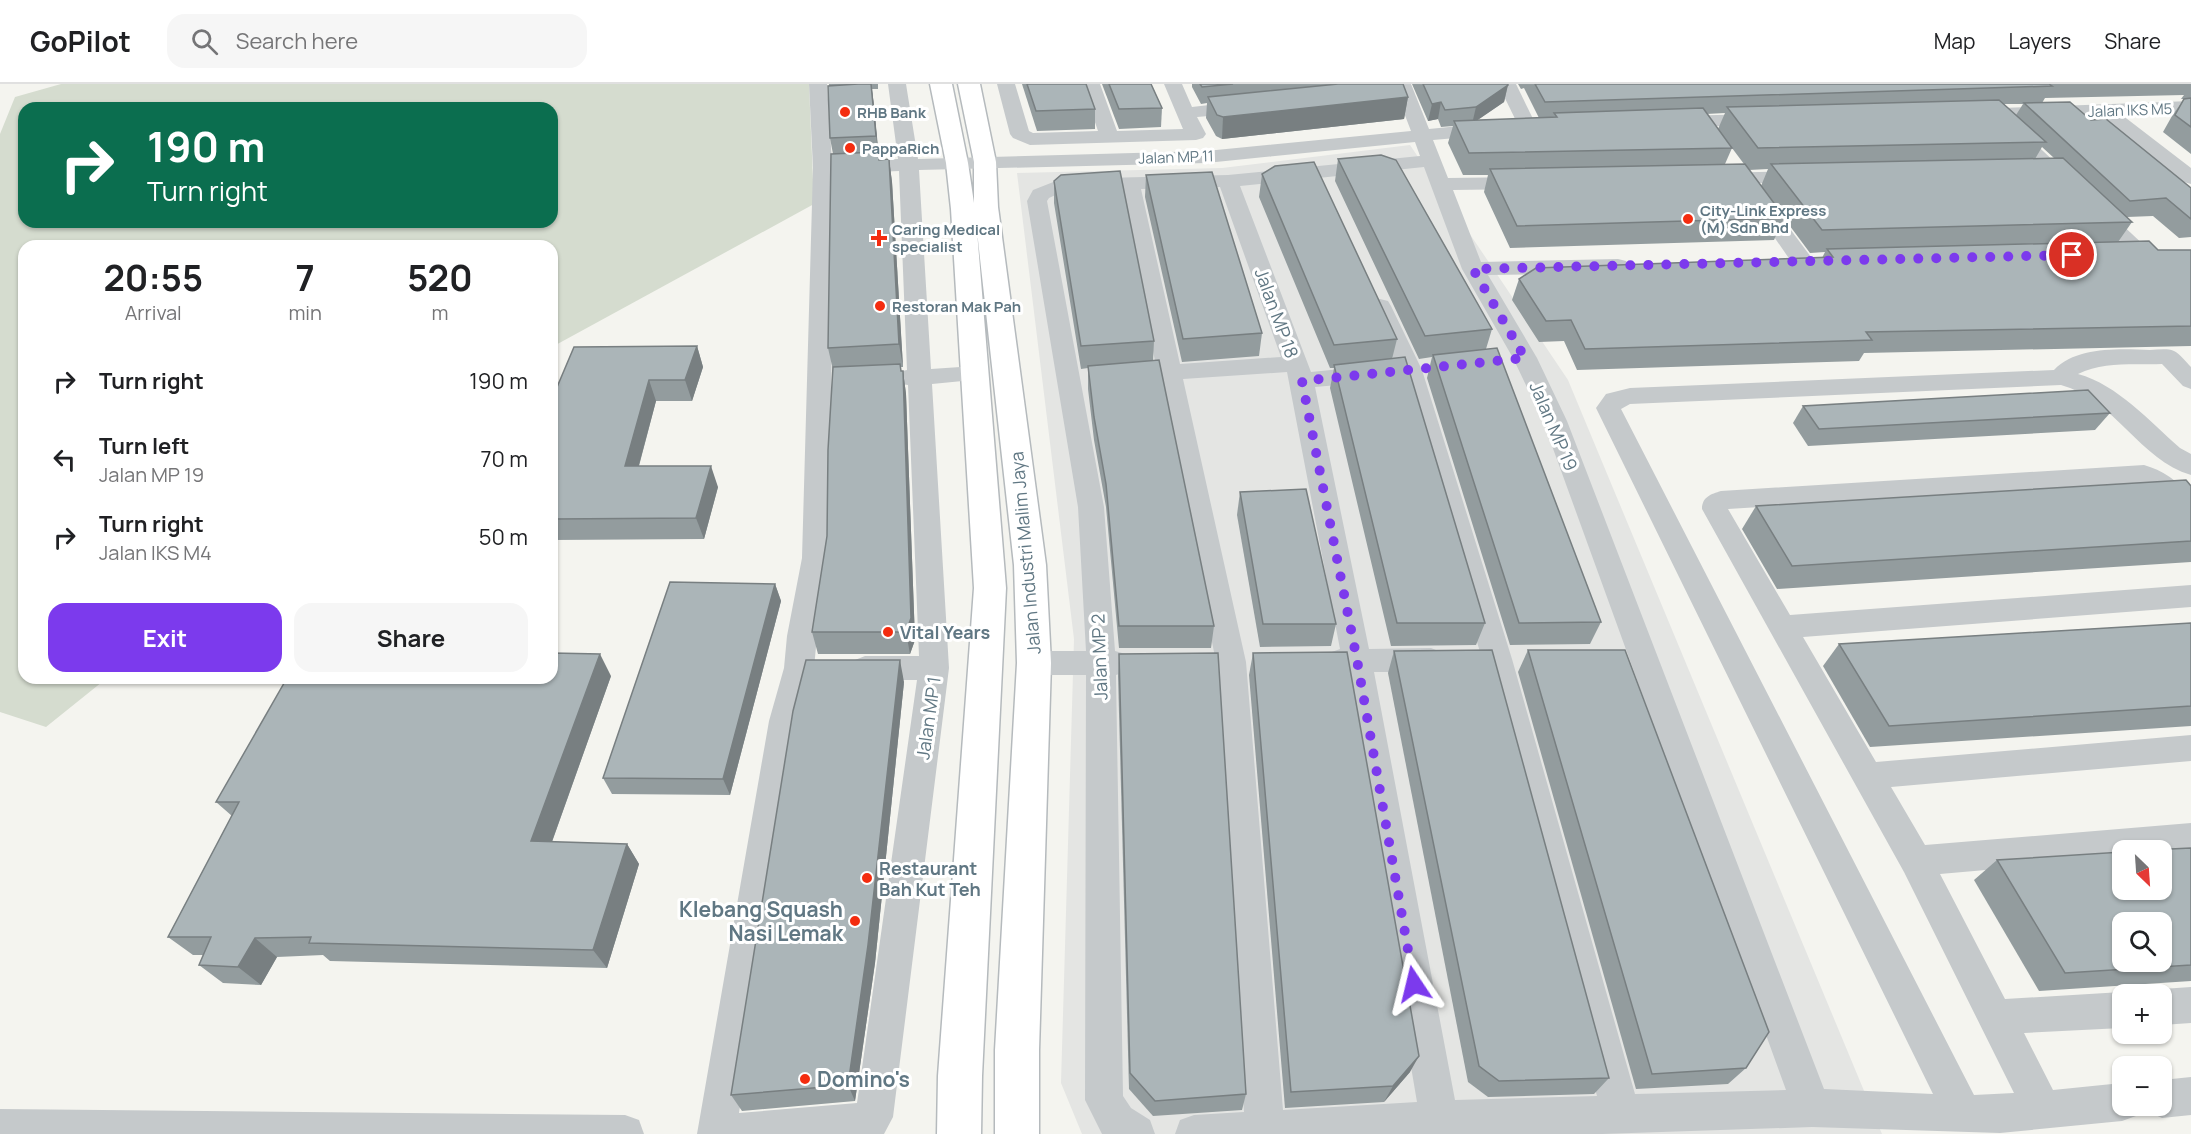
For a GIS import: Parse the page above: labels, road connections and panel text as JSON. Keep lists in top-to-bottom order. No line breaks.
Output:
{"streets":{"main road":["Jalan Industri Malim Jaya"],"street":["Jalan IKS M5","Jalan MP 11","Jalan MP 18","Jalan MP 19","Jalan MP 2","Jalan MP 1"]},"crossings":[["Jalan MP 11","Jalan MP 19"],["Jalan MP 11","Jalan Industri Malim Jaya"],["Jalan MP 11","Jalan MP 1"]],"places":{"other":["RHB Bank","PappaRich","City-Link Express (M) Sdn Bhd","Restoran Mak Pah","Vital Years","Restaurant Bah Kut Teh","Klebang Squash Nasi Lemak","Domino's"],"health":["Caring Medical specialist"]},"north":"bottom right","page":{"header":"GoPilot","search":"Search here","nav":["Map","Layers","Share"],"turn":["190 m","Turn right"],"eta":["20:55","Arrival","7","min","520","m"],"list":[{"name":"Turn right","value":"190 m"},{"name":"Turn left","note":"Jalan MP 19","value":"70 m"},{"name":"Turn right","note":"Jalan IKS M4","value":"50 m"}],"buttons":["Exit","Share"],"map_buttons":["+","−"]}}
